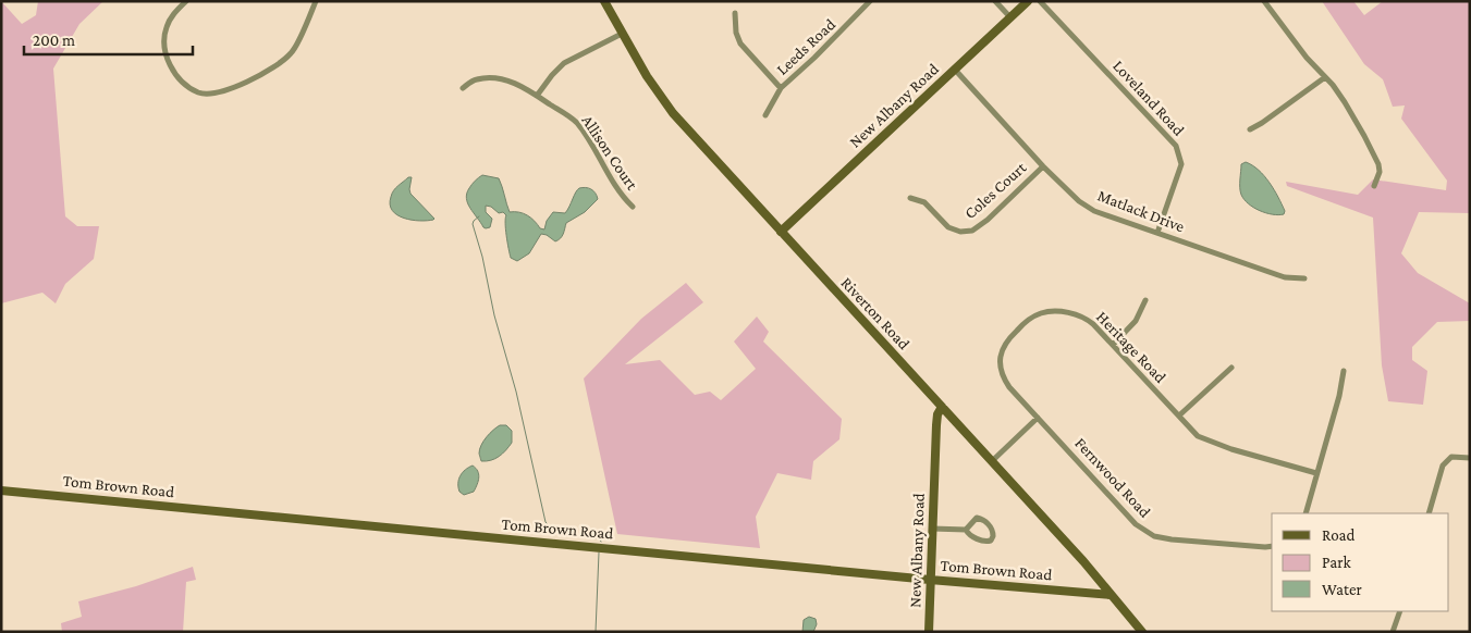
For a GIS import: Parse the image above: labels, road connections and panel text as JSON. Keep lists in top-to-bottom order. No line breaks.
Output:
{"streets":{"street":["Leeds Road","Loveland Road","New Albany Road","Allison Court","Coles Court","Matlack Drive","Riverton Road","Heritage Road","Fernwood Road","Tom Brown Road"]},"crossings":[["Loveland Road","Matlack Drive"],["New Albany Road","Matlack Drive"],["New Albany Road","Riverton Road"],["New Albany Road","Tom Brown Road"],["Coles Court","Matlack Drive"],["Riverton Road","Tom Brown Road"],["Heritage Road","Fernwood Road"]],"legend":["Road","Park","Water"],"scale_bar":"200 m"}
